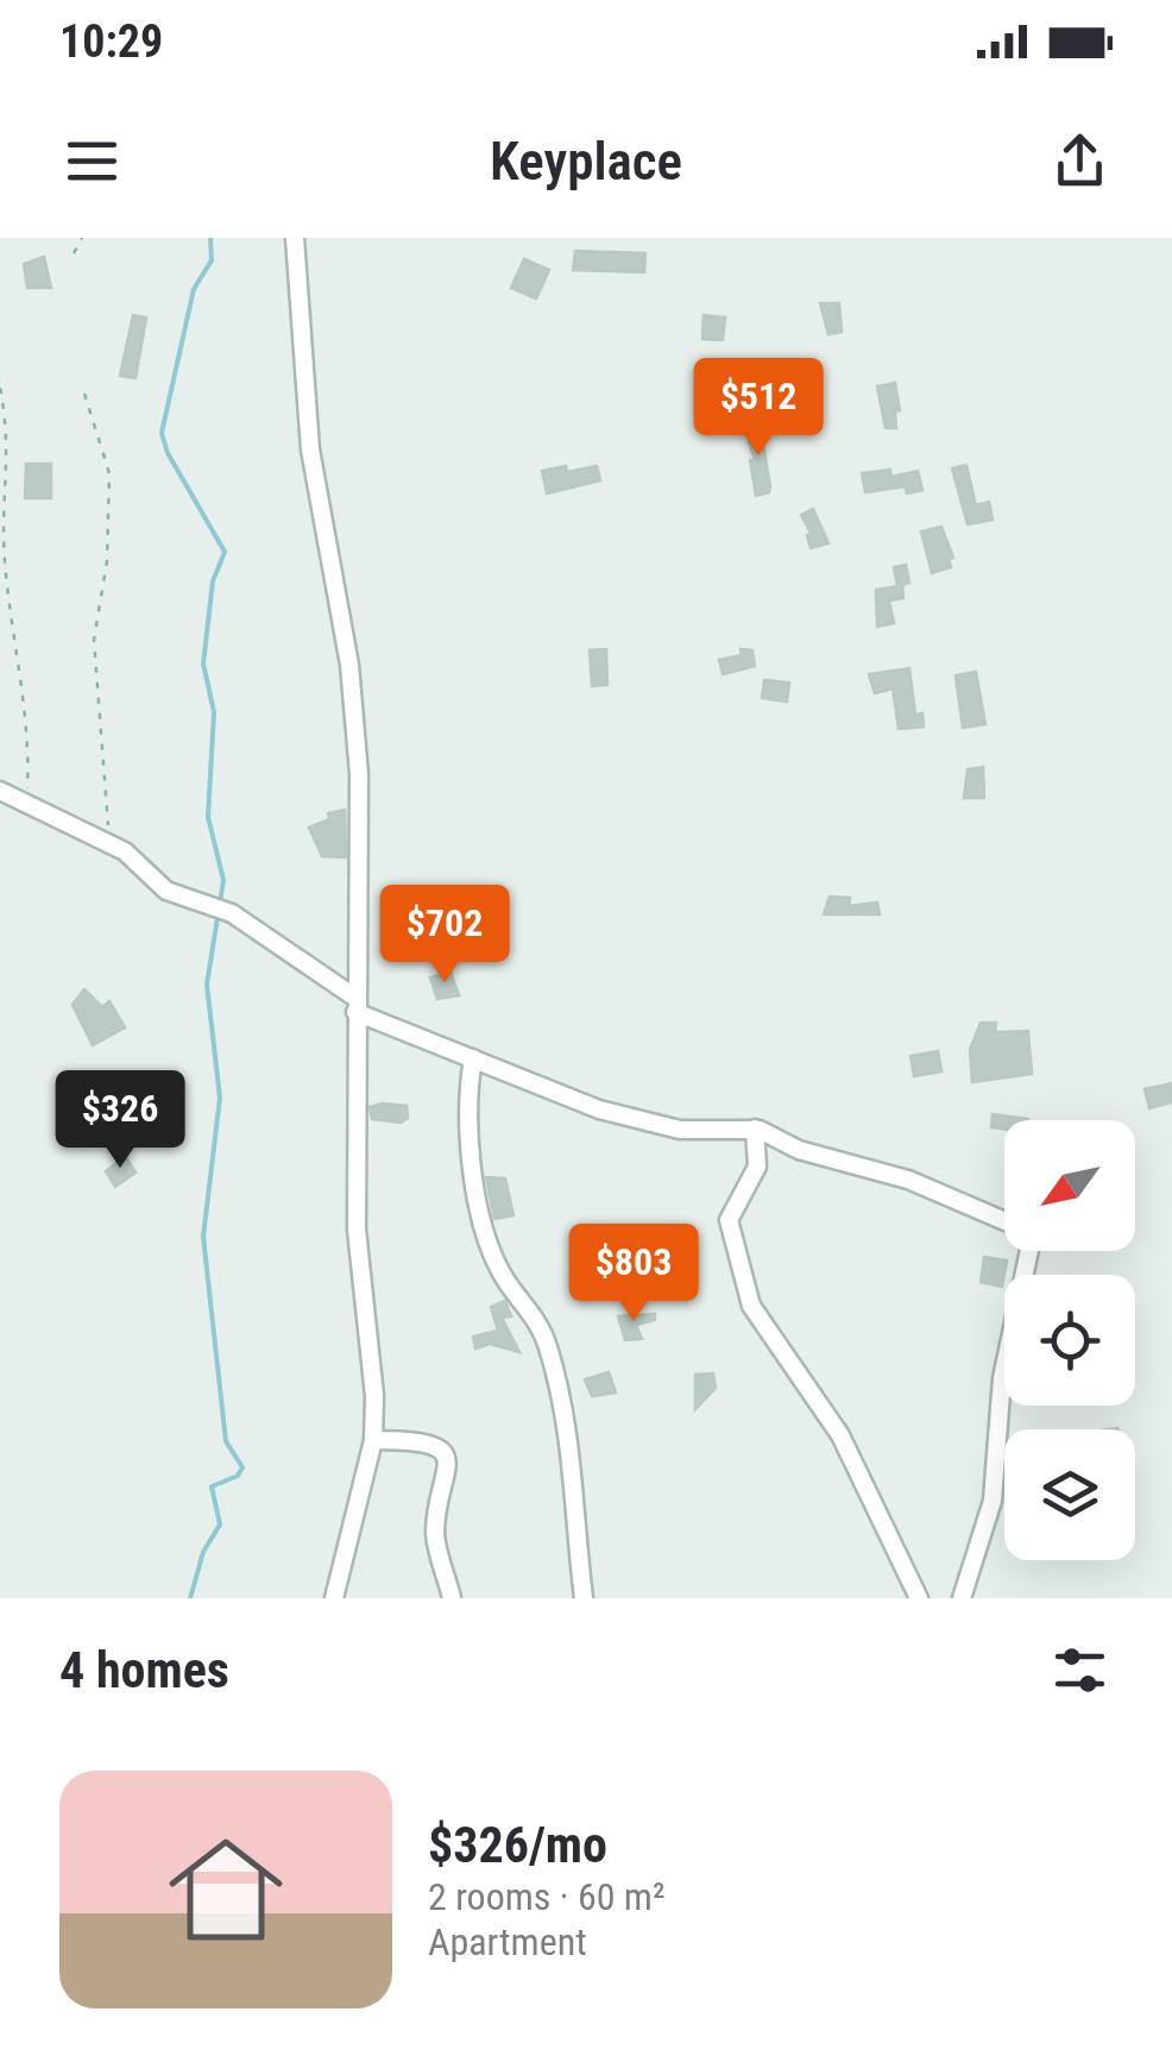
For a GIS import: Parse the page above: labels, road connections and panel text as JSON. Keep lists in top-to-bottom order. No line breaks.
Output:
{"north":"bottom left","page":{"status":"10:29","header":"Keyplace","price":["$512","$702","$326","$803"],"heading":"4 homes","list":[{"name":"$326/mo","note":"2 rooms · 60 m² · Apartment"}]}}
